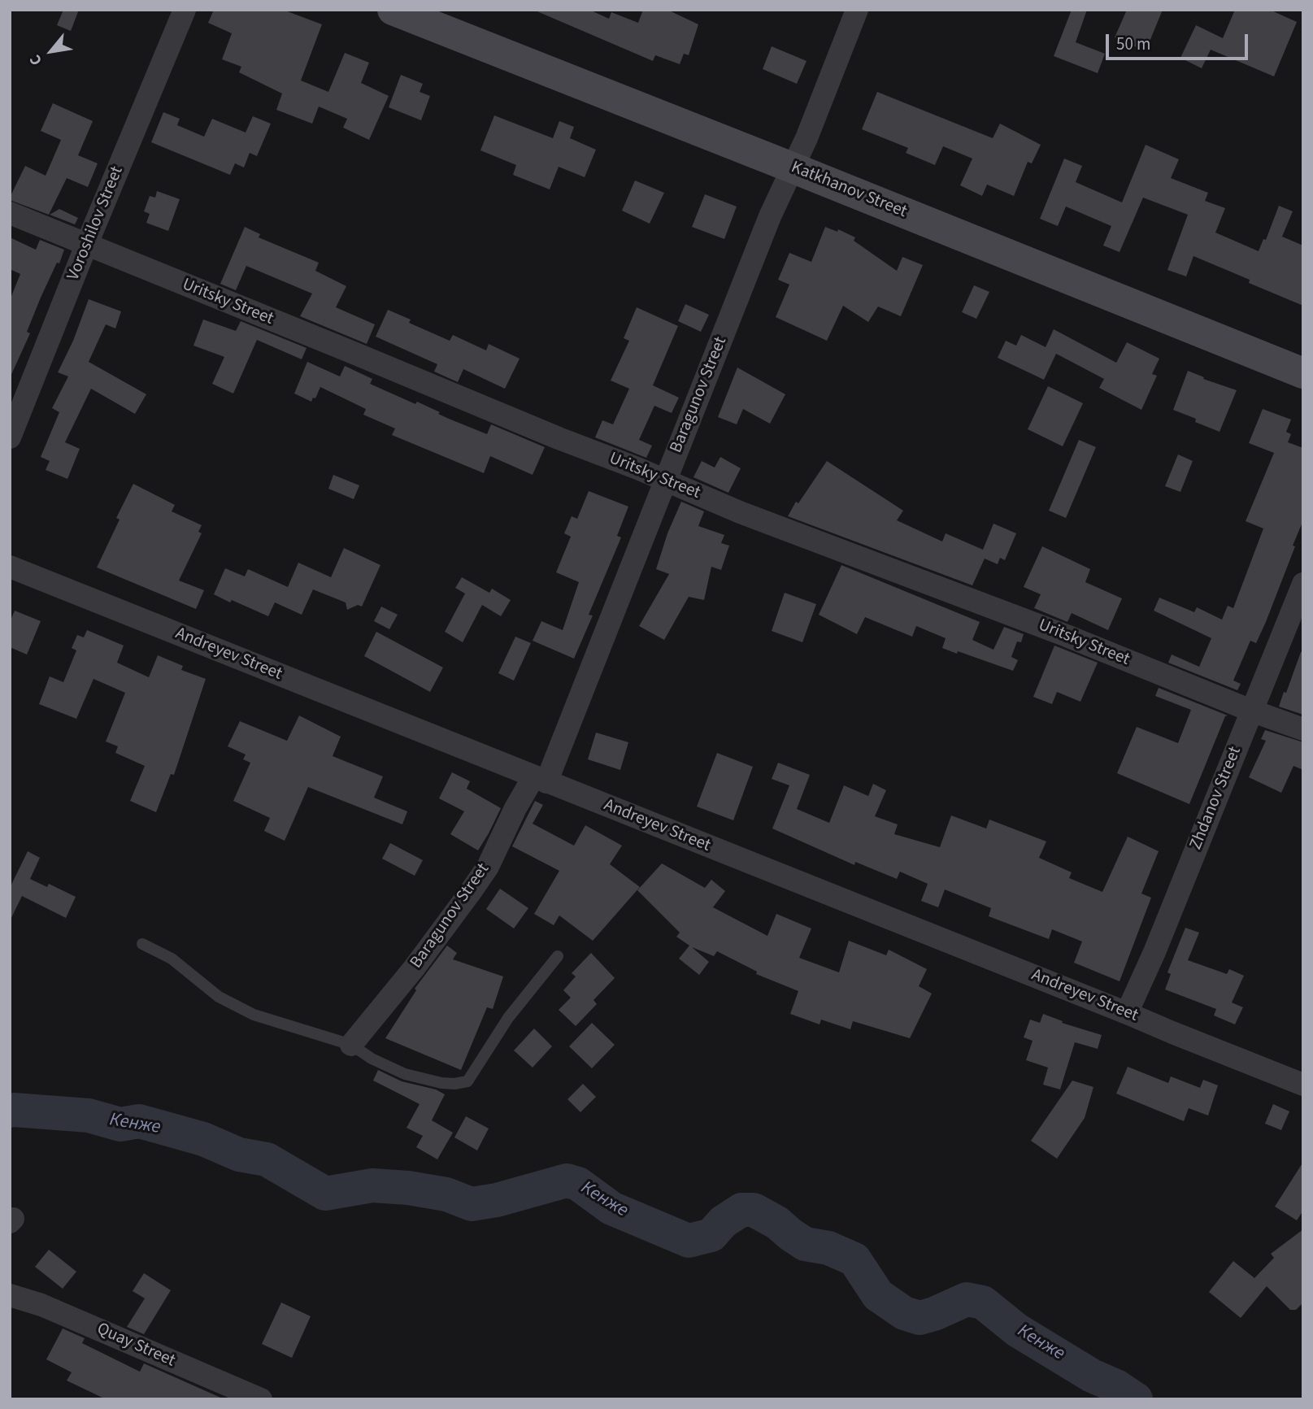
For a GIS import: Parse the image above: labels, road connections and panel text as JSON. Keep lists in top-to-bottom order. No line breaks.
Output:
{"streets":{"street":["Katkhanov Street","Voroshilov Street","Uritsky Street","Baragunov Street","Andreyev Street","Zhdanov Street","Quay Street"]},"crossings":[["Katkhanov Street","Baragunov Street"],["Voroshilov Street","Uritsky Street"],["Uritsky Street","Baragunov Street"],["Uritsky Street","Zhdanov Street"],["Baragunov Street","Andreyev Street"],["Andreyev Street","Zhdanov Street"]],"water":["Кенже"],"scale_bar":"50 m","north":"bottom left"}
